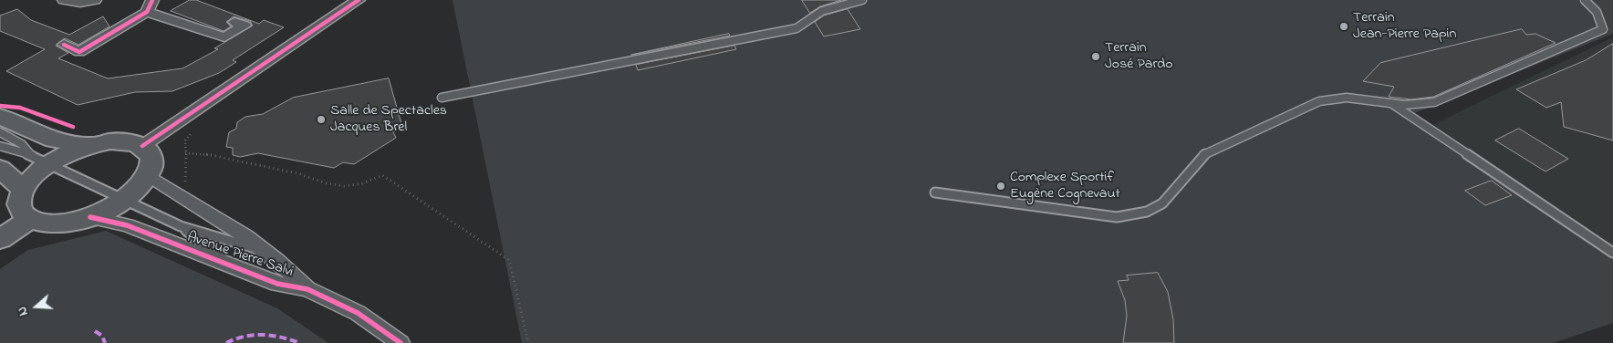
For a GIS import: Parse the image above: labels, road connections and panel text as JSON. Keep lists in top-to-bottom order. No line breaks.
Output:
{"streets":{"street":["Avenue Pierre Salvi"]},"places":["Terrain Jean-Pierre Papin","Terrain José Pardo","Salle de Spectacles Jacques Brel","Complexe Sportif Eugène Cognevaut"],"north":"left"}
